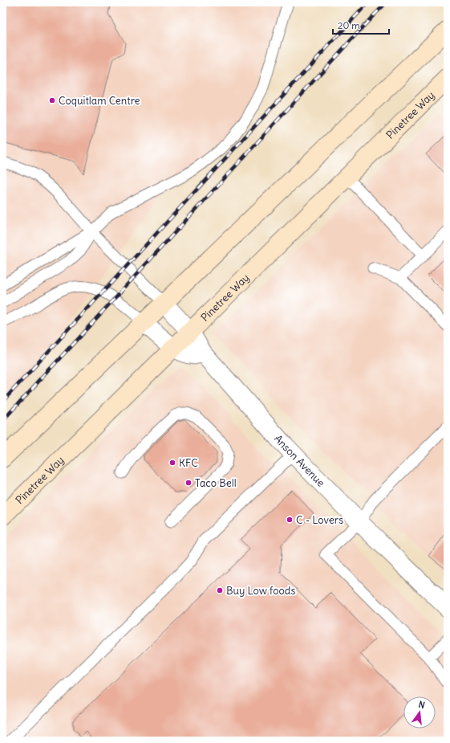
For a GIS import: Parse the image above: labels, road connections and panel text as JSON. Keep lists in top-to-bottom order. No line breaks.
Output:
{"streets":{"main road":["Pinetree Way"],"street":["Anson Avenue"]},"crossings":[["Pinetree Way","Anson Avenue"]],"places":["Coquitlam Centre","KFC","Taco Bell","C - Lovers","Buy Low foods"],"scale_bar":"20 m","north":"top"}
